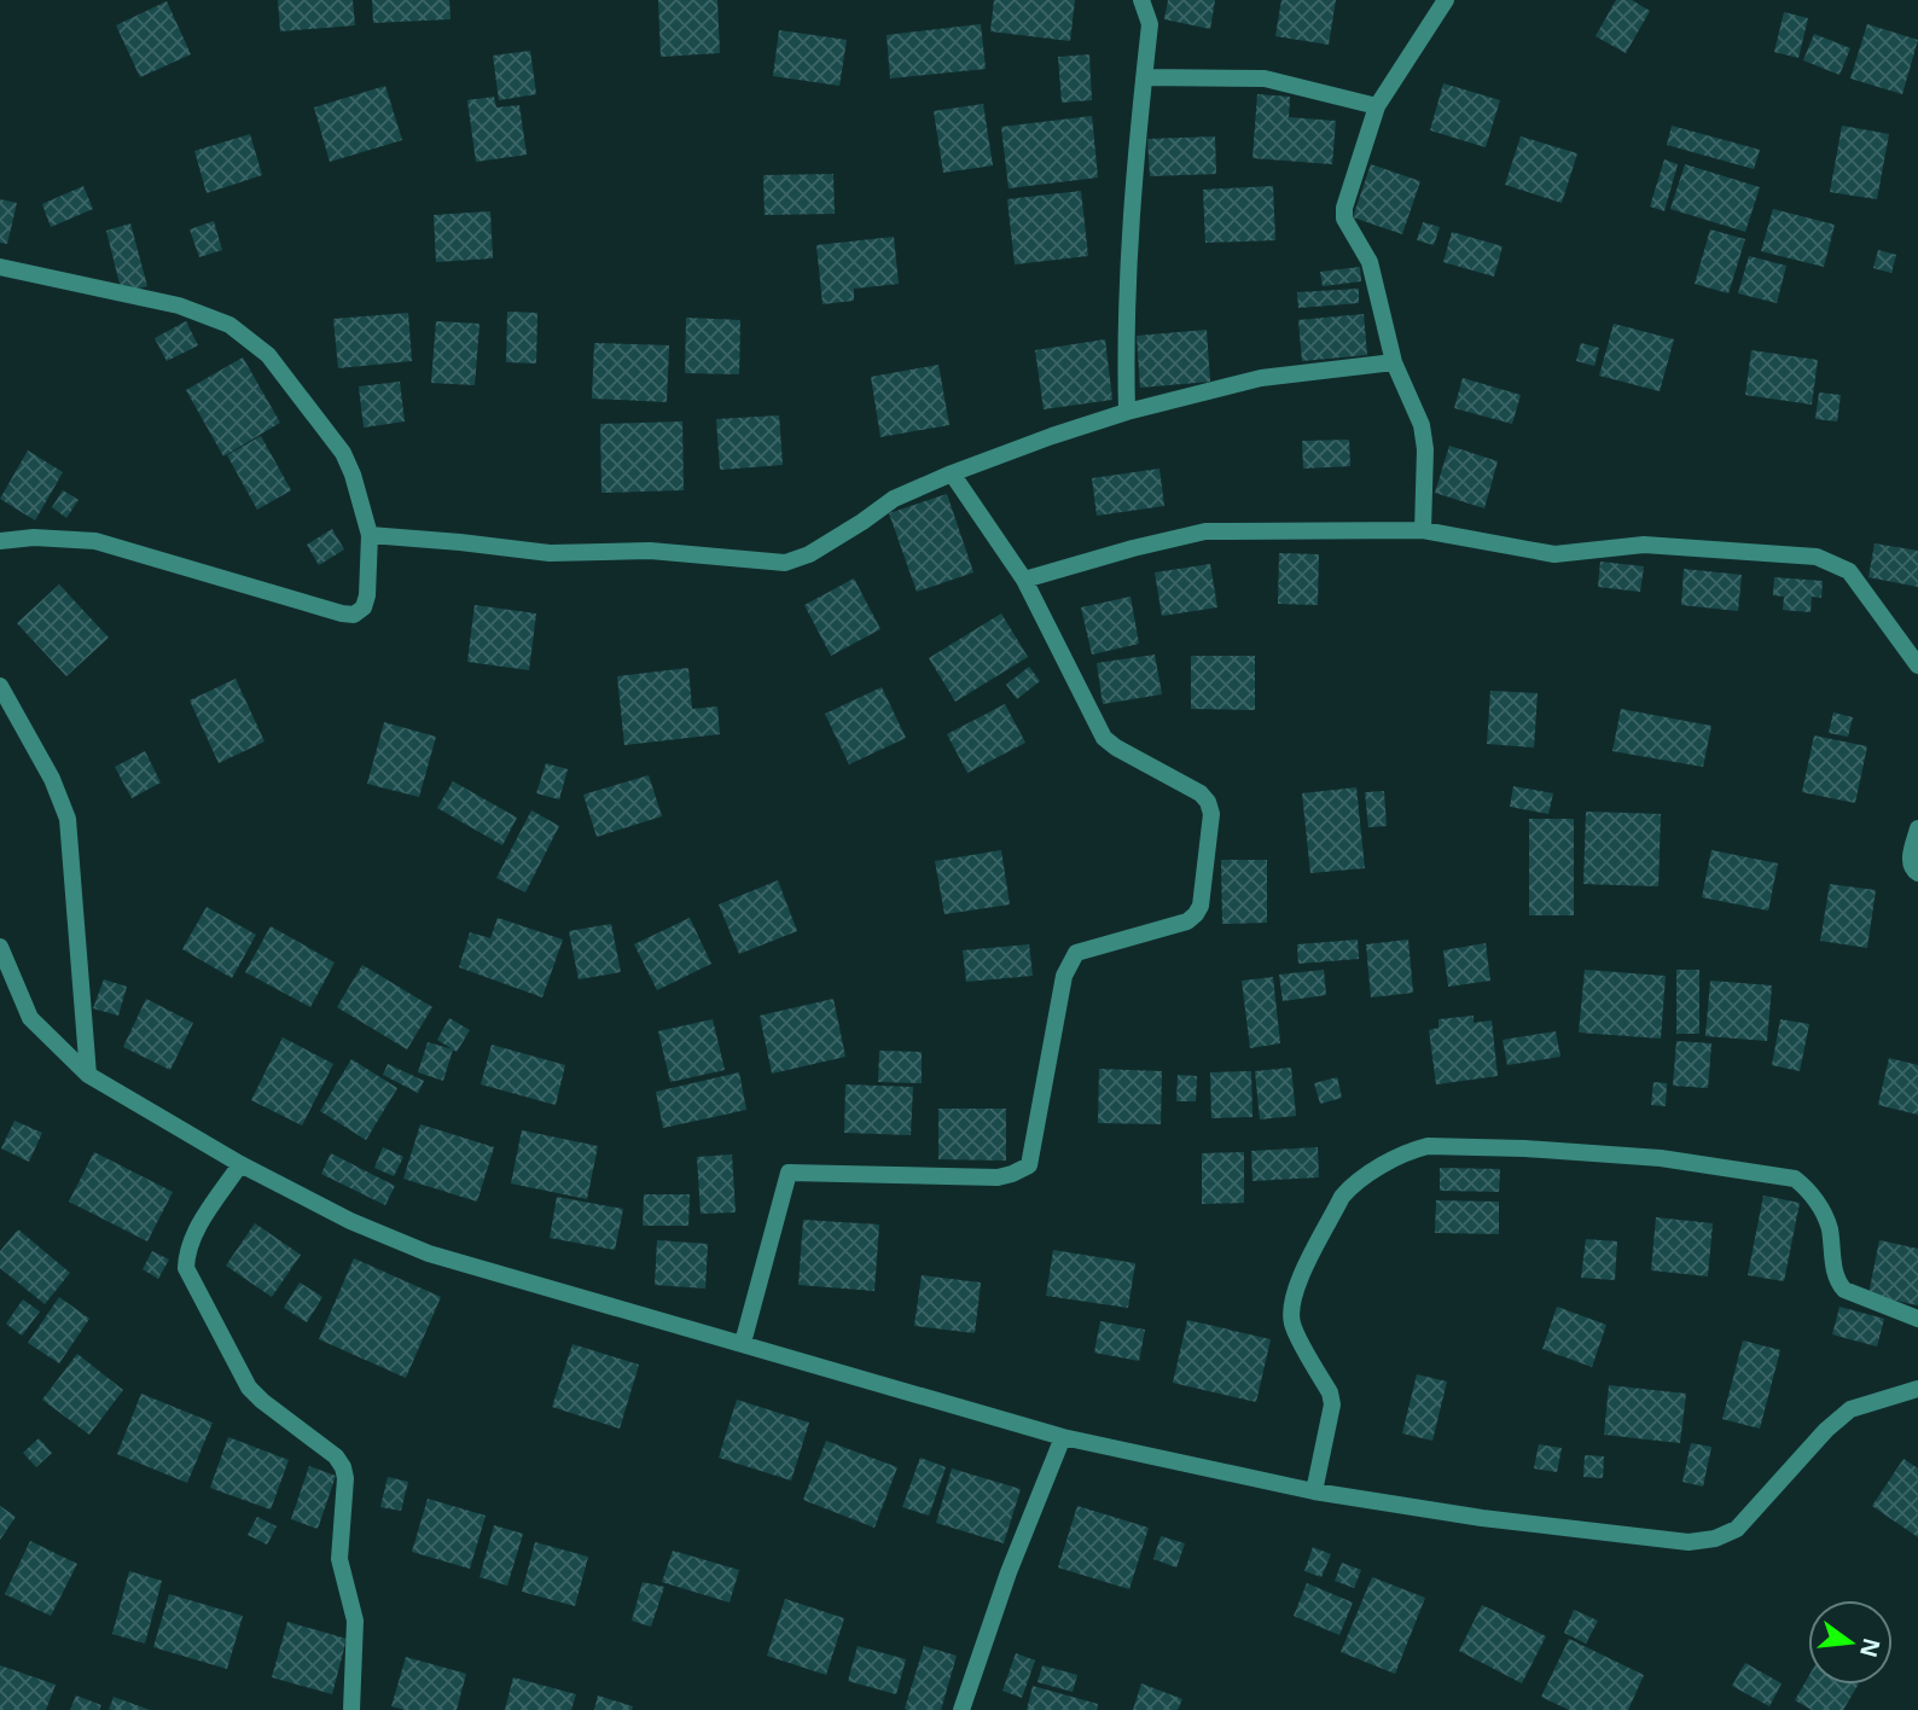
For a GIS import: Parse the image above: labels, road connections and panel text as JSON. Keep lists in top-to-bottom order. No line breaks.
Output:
{"north":"right"}
